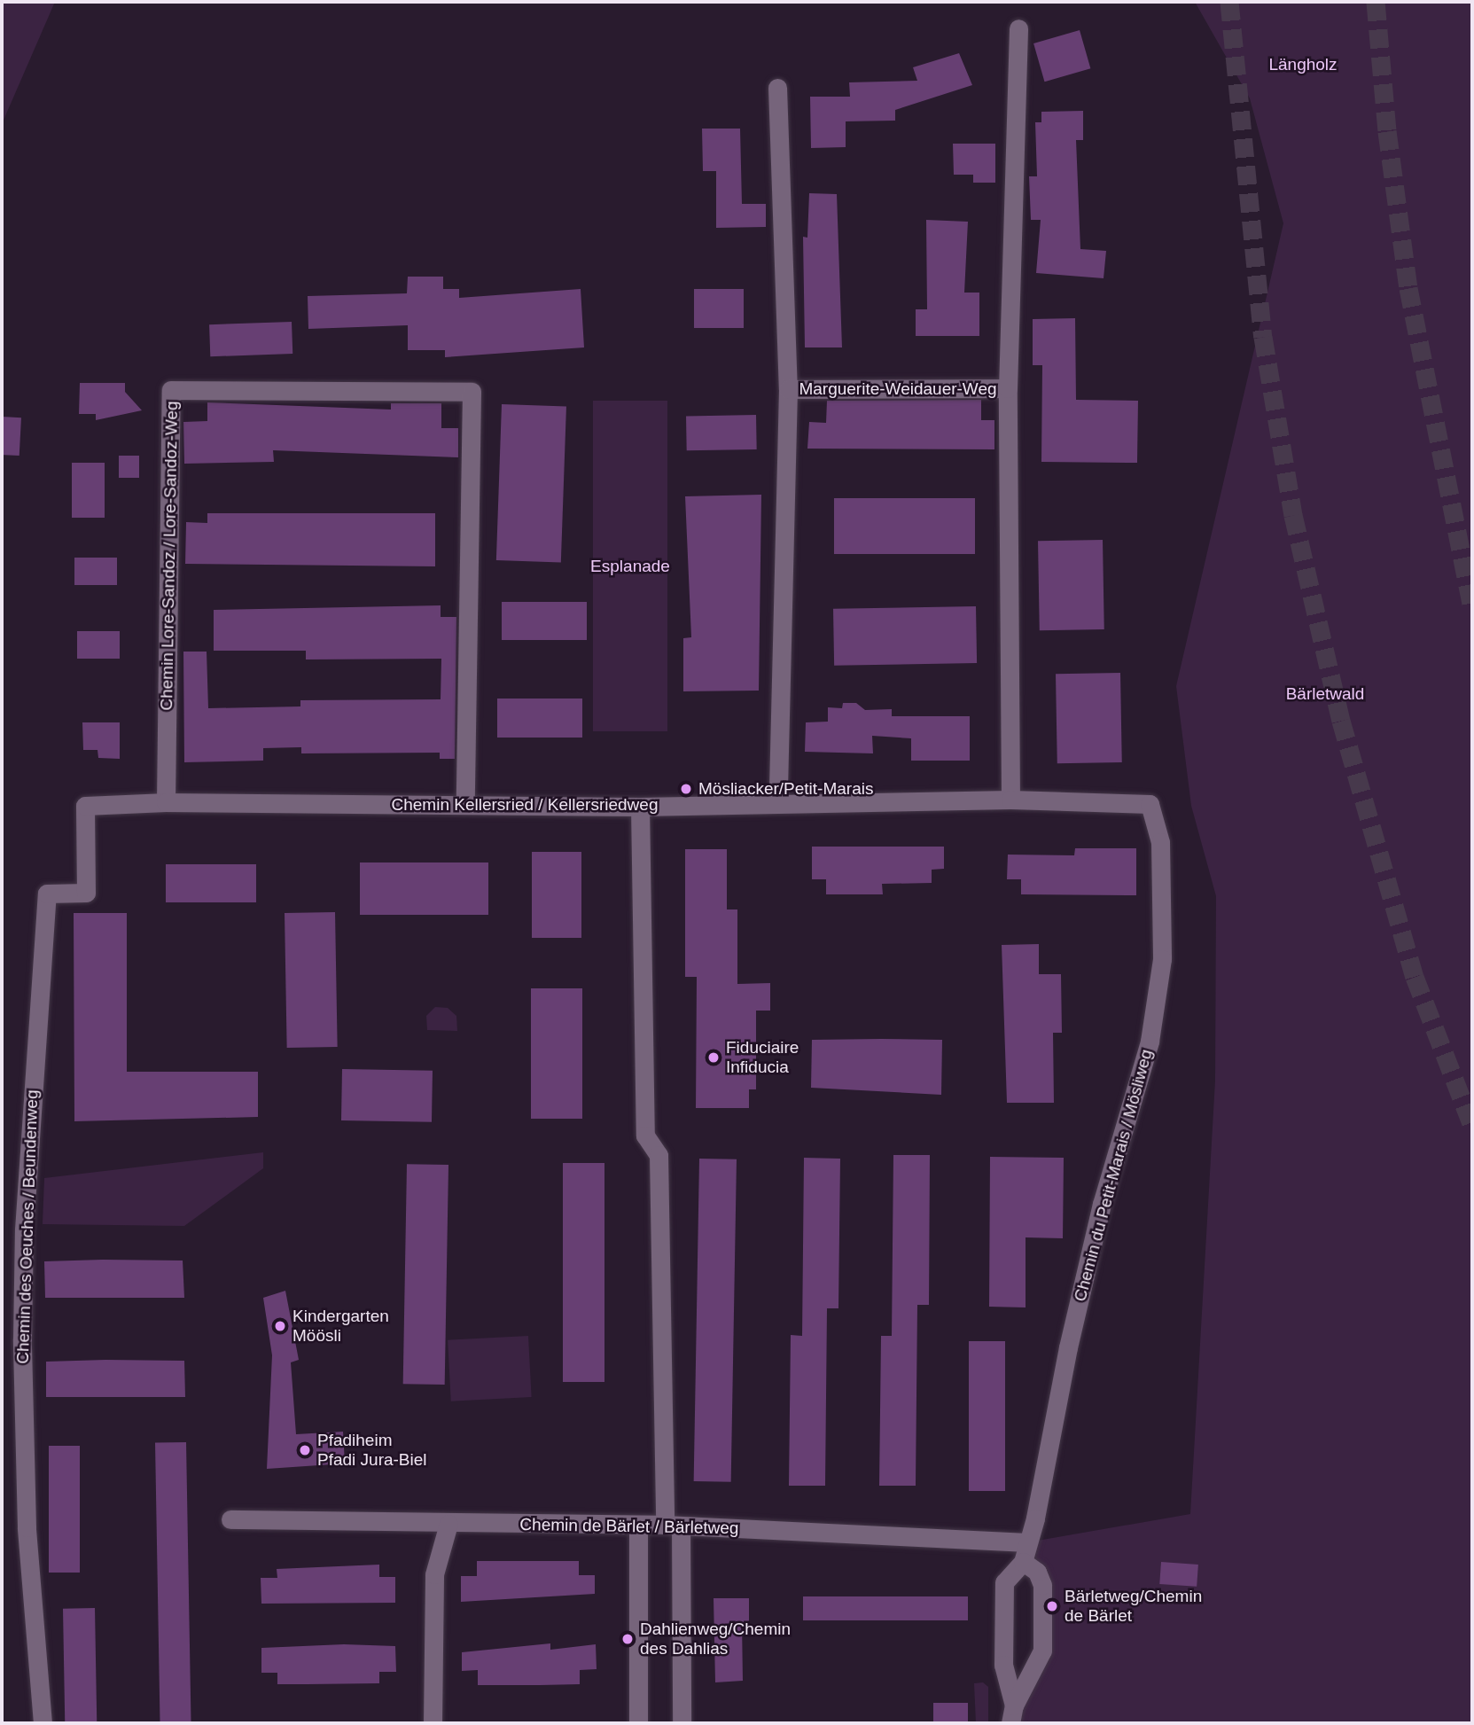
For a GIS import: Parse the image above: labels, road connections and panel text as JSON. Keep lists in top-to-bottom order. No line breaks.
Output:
{"streets":{"street":["Marguerite-Weidauer-Weg","Chemin Lore-Sandoz / Lore-Sandoz-Weg","Chemin Kellersried / Kellersriedweg","Chemin du Petit-Marais / Mösliweg","Chemin des Oeuches / Beundenweg","Chemin de Bärlet / Bärletweg"]},"crossings":[["Chemin Lore-Sandoz / Lore-Sandoz-Weg","Chemin Kellersried / Kellersriedweg"],["Chemin Kellersried / Kellersriedweg","Chemin du Petit-Marais / Mösliweg"],["Chemin Kellersried / Kellersriedweg","Chemin des Oeuches / Beundenweg"],["Chemin du Petit-Marais / Mösliweg","Chemin de Bärlet / Bärletweg"]],"parks":["Längholz","Esplanade","Bärletwald"],"places":["Mösliacker/Petit-Marais","Fiduciaire Infiducia","Kindergarten Möösli","Pfadiheim Pfadi Jura-Biel","Bärletweg/Chemin de Bärlet","Dahlienweg/Chemin des Dahlias"]}
